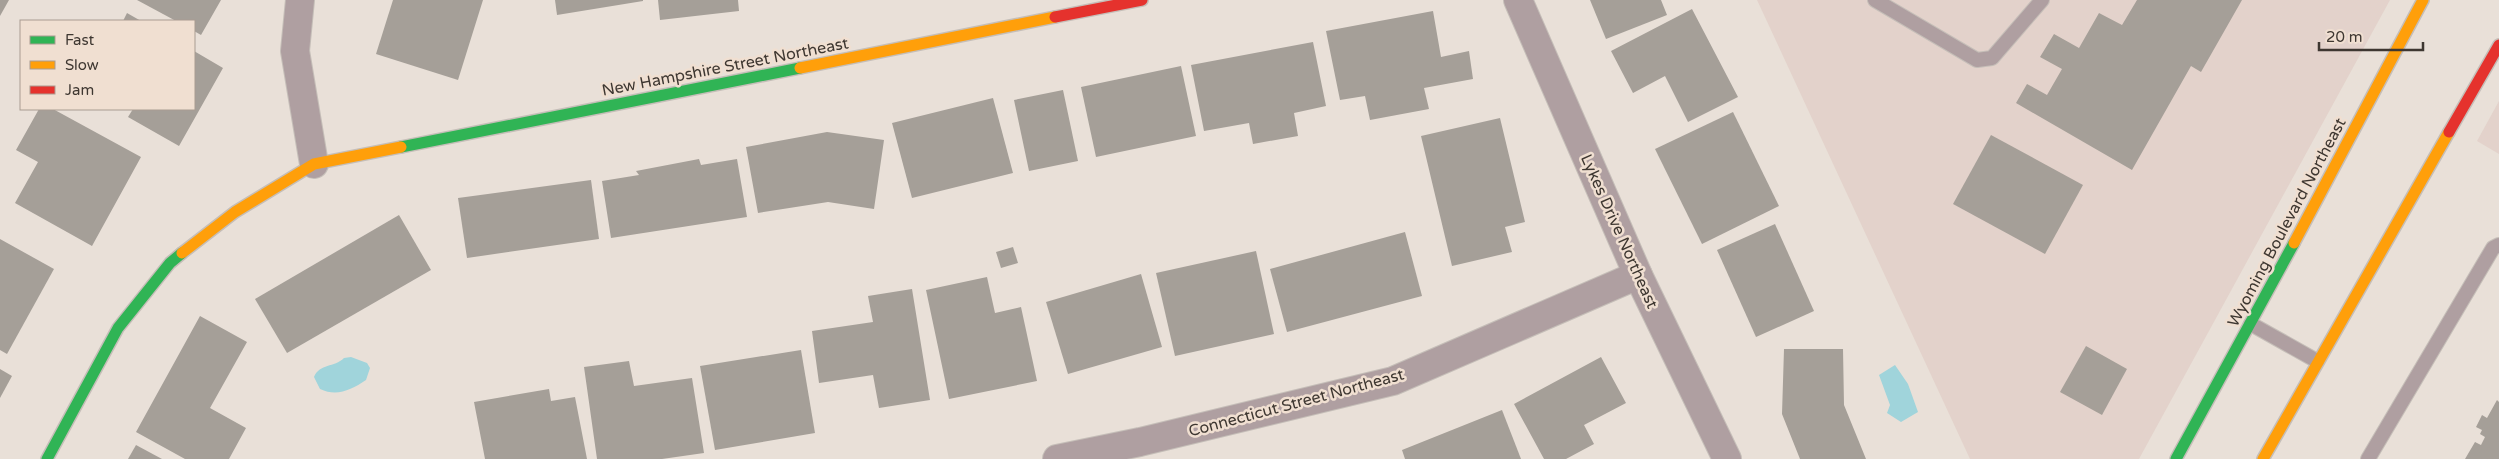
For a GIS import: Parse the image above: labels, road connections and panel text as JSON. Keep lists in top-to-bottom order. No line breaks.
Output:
{"streets":{"street":["New Hampshire Street Northeast","Wyoming Boulevard Northeast","Lykes Drive Northeast","Connecticut Street Northeast"]},"crossings":[["Lykes Drive Northeast","Connecticut Street Northeast"]],"legend":["Fast","Slow","Jam"],"scale_bar":"20 m"}
